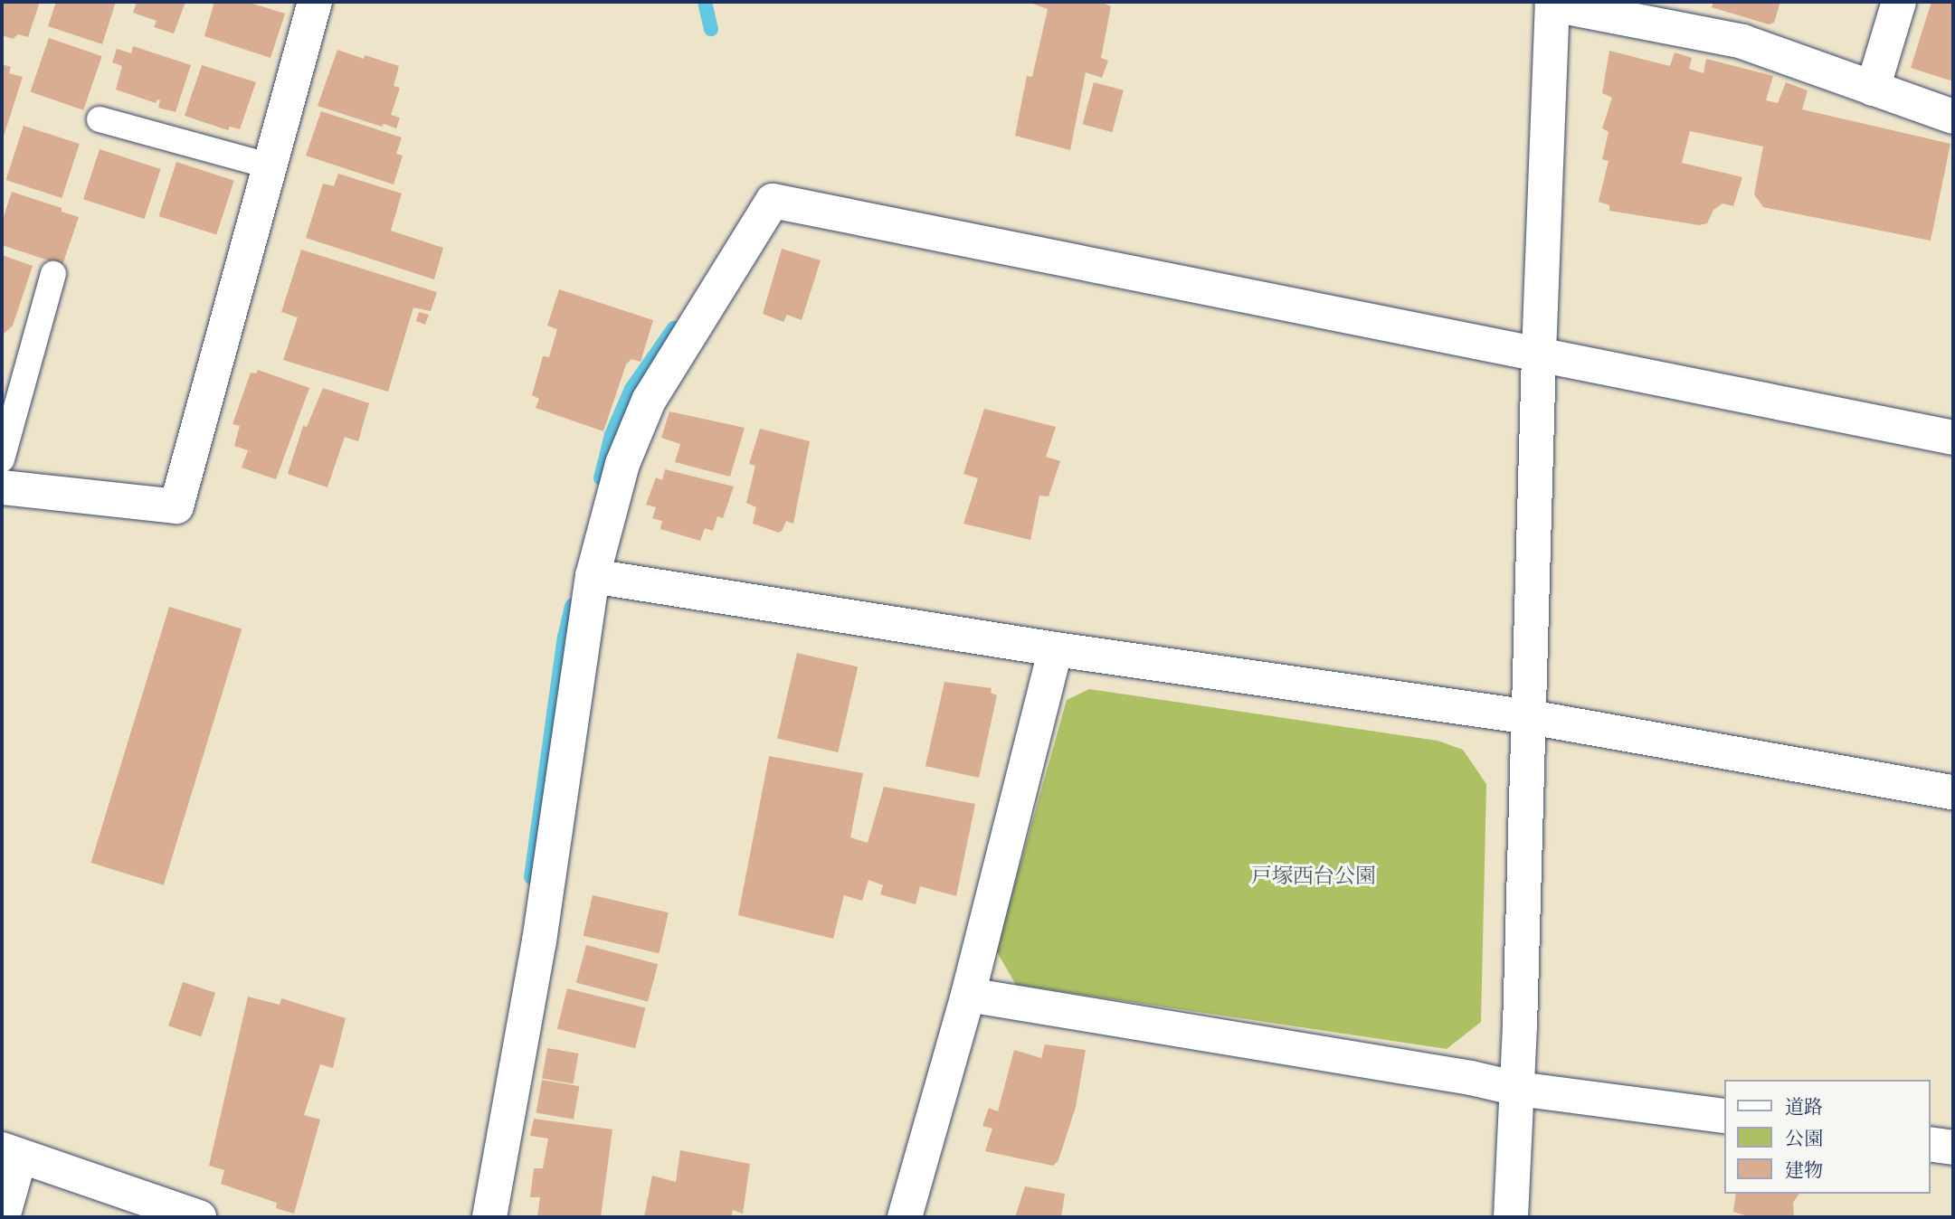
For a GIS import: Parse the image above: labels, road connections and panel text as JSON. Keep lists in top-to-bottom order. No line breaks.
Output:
{"parks":["戸塚西台公園"],"legend":["道路","公園","建物"]}
